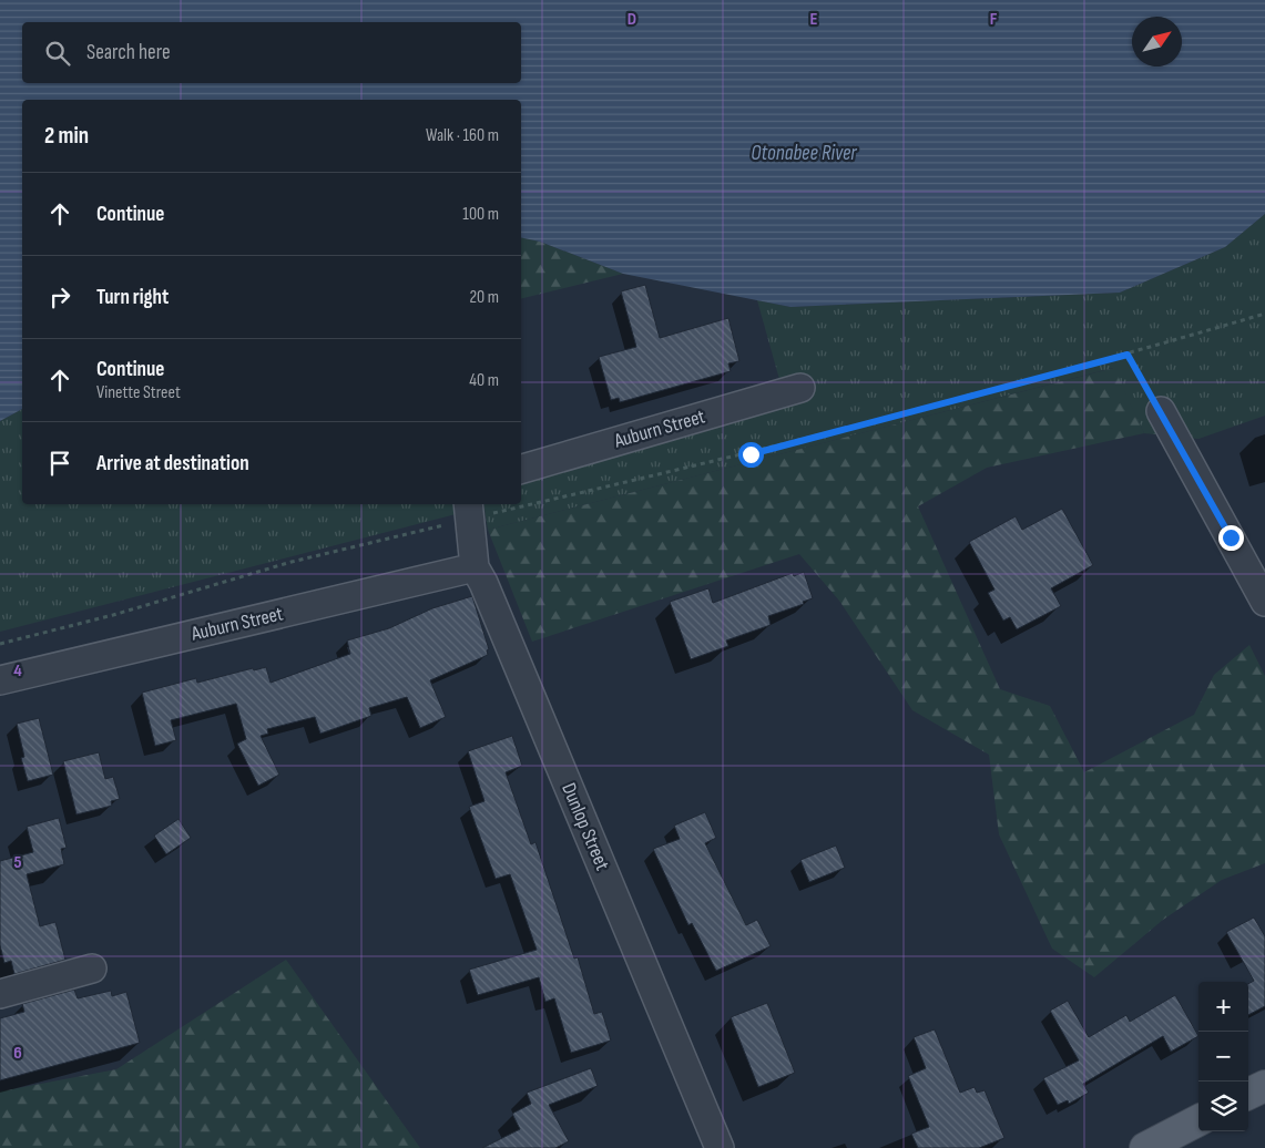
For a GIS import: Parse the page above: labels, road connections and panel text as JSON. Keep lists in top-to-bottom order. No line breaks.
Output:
{"streets":{"street":["Auburn Street","Dunlop Street"]},"crossings":[["Auburn Street","Dunlop Street"]],"water":["Otonabee River"],"north":"top right","page":{"search":"Search here","heading":["2 min","Walk · 160 m"],"list":[["Continue","100 m"],["Turn right","20 m"],["Continue","Vinette Street","40 m"],"Arrive at destination"],"map_buttons":["+","−"]},"grid":{"columns":["D","E","F"],"rows":["4","5","6"]}}
